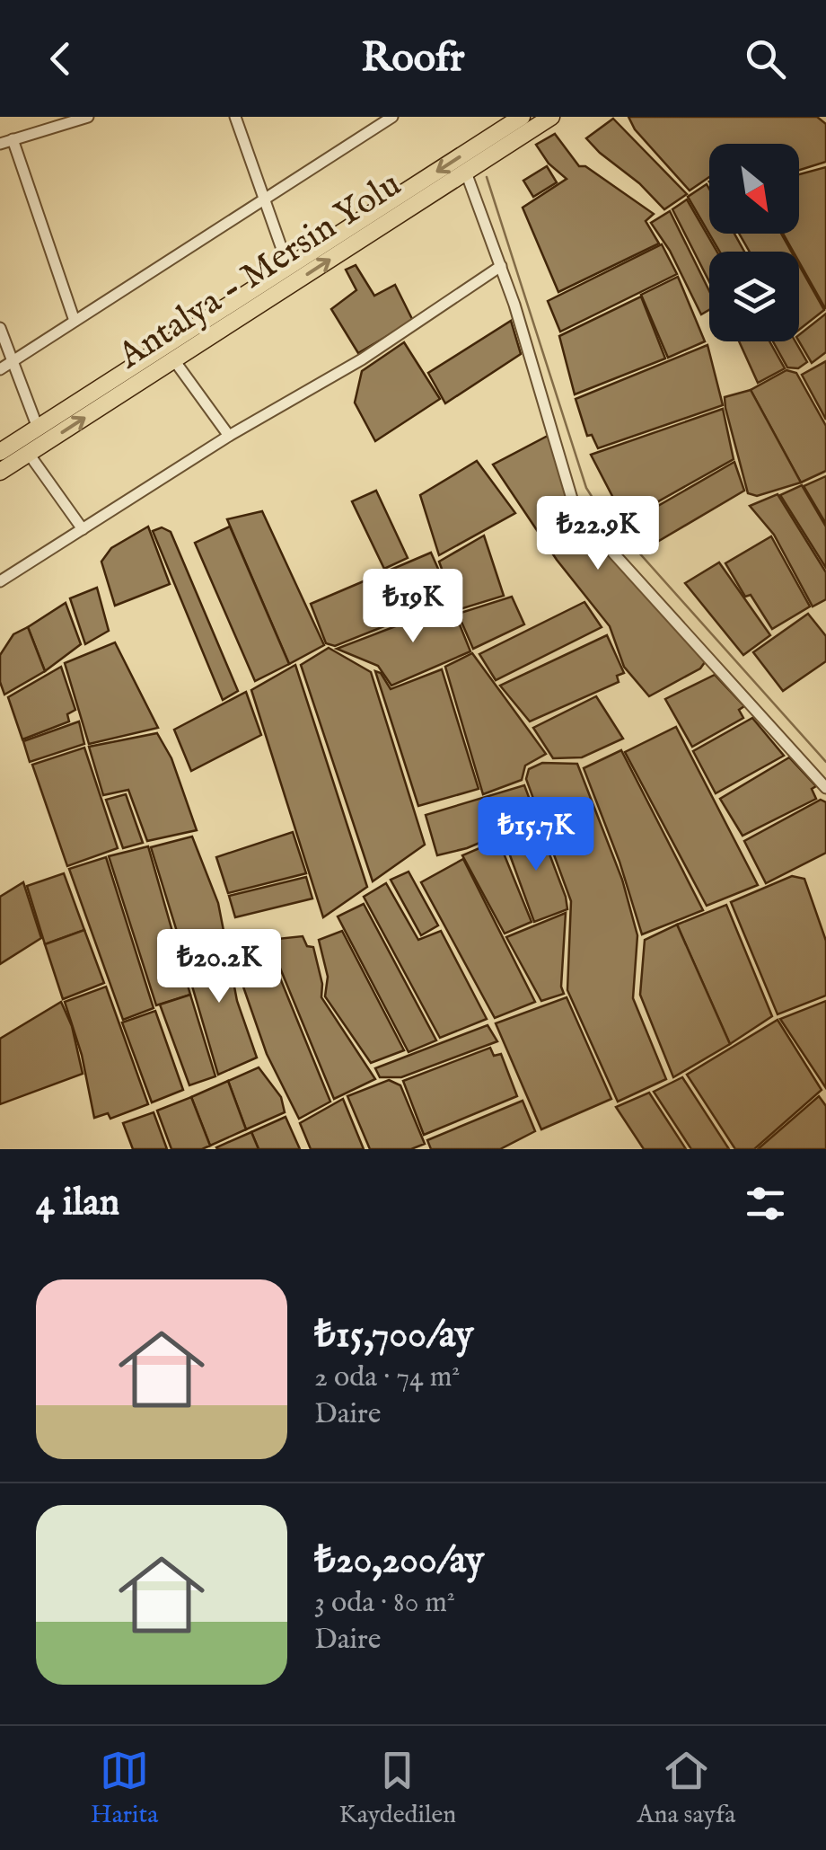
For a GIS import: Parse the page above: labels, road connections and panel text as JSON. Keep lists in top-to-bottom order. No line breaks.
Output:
{"streets":{"highway":["Antalya - Mersin Yolu"]},"north":"bottom right","page":{"header":"Roofr","price":["₺22.9K","₺19K","₺15.7K","₺20.2K"],"heading":"4 ilan","list":[{"name":"₺15,700/ay","note":"2 oda · 74 m² · Daire"},{"name":"₺20,200/ay","note":"3 oda · 80 m² · Daire"}],"tabs":["Harita","Kaydedilen","Ana sayfa"]}}
